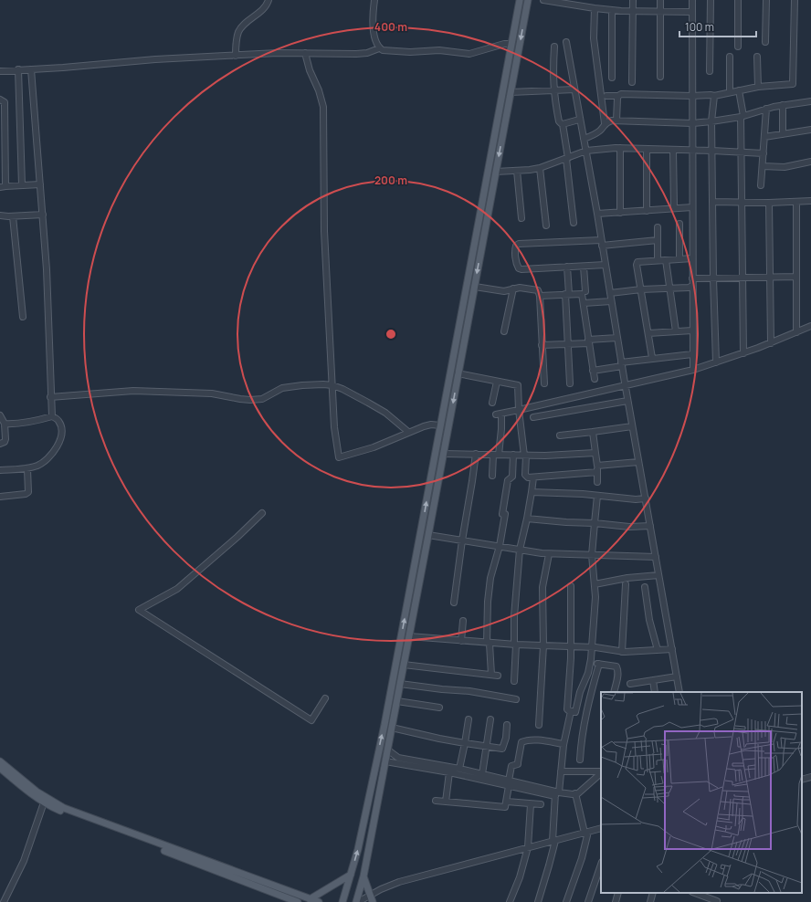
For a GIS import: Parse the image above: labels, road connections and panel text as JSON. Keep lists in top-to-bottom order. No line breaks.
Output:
{"scale_bar":"100 m","rings":["400 m","200 m"]}
